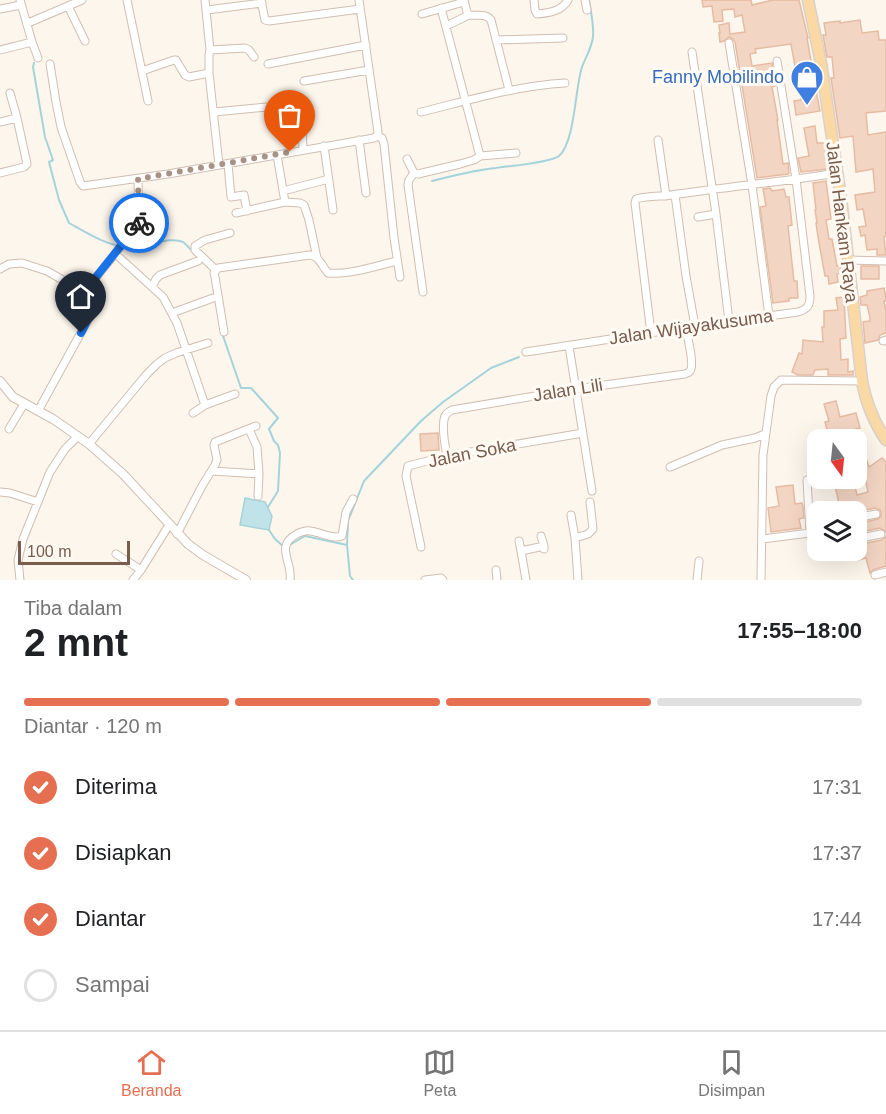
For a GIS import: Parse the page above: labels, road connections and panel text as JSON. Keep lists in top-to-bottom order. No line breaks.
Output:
{"streets":{"main road":["Jalan Hankam Raya"],"street":["Jalan Wijayakusuma","Jalan Lili","Jalan Soka"]},"crossings":[["Jalan Wijayakusuma","Jalan Lili"],["Jalan Lili","Jalan Soka"]],"places":{"shop":["Fanny Mobilindo"]},"scale_bar":"100 m","north":"bottom","page":{"scale":"100 m","heading":["2 mnt","Tiba dalam","17:55–18:00"],"bar":"Diantar · 120 m","list":[["Diterima","17:31"],["Disiapkan","17:37"],["Diantar","17:44"],"Sampai"],"tabs":["Beranda","Peta","Disimpan"]}}
